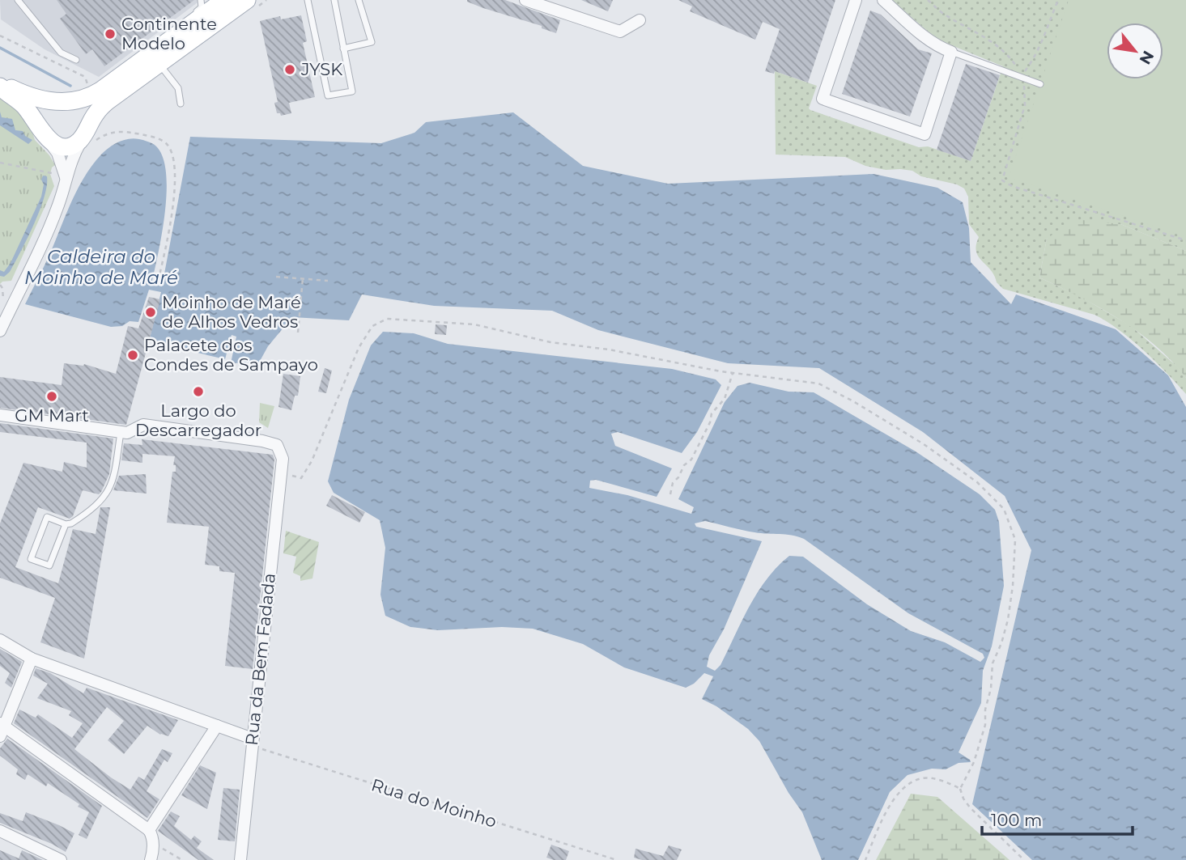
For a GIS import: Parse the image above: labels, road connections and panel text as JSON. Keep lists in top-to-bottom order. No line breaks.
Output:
{"streets":{"street":["Rua da Bem Fadada"],"path":["Rua do Moinho"]},"crossings":[["Rua da Bem Fadada","Rua do Moinho"]],"water":["Caldeira do Moinho de Maré"],"places":["Continente Modelo","JYSK","Moinho de Maré de Alhos Vedros","Palacete dos Condes de Sampayo","Largo do Descarregador","GM Mart"],"scale_bar":"100 m","north":"bottom right"}
